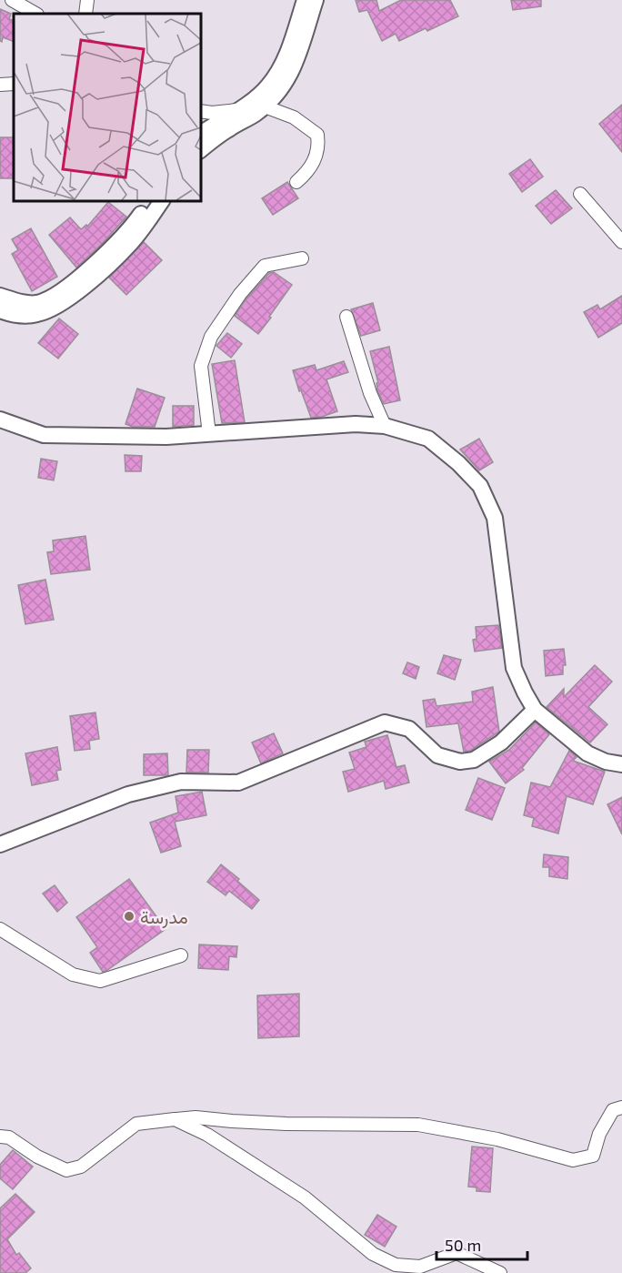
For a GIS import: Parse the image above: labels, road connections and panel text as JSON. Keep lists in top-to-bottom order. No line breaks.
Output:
{"places":["مدرسة"],"scale_bar":"50 m"}
